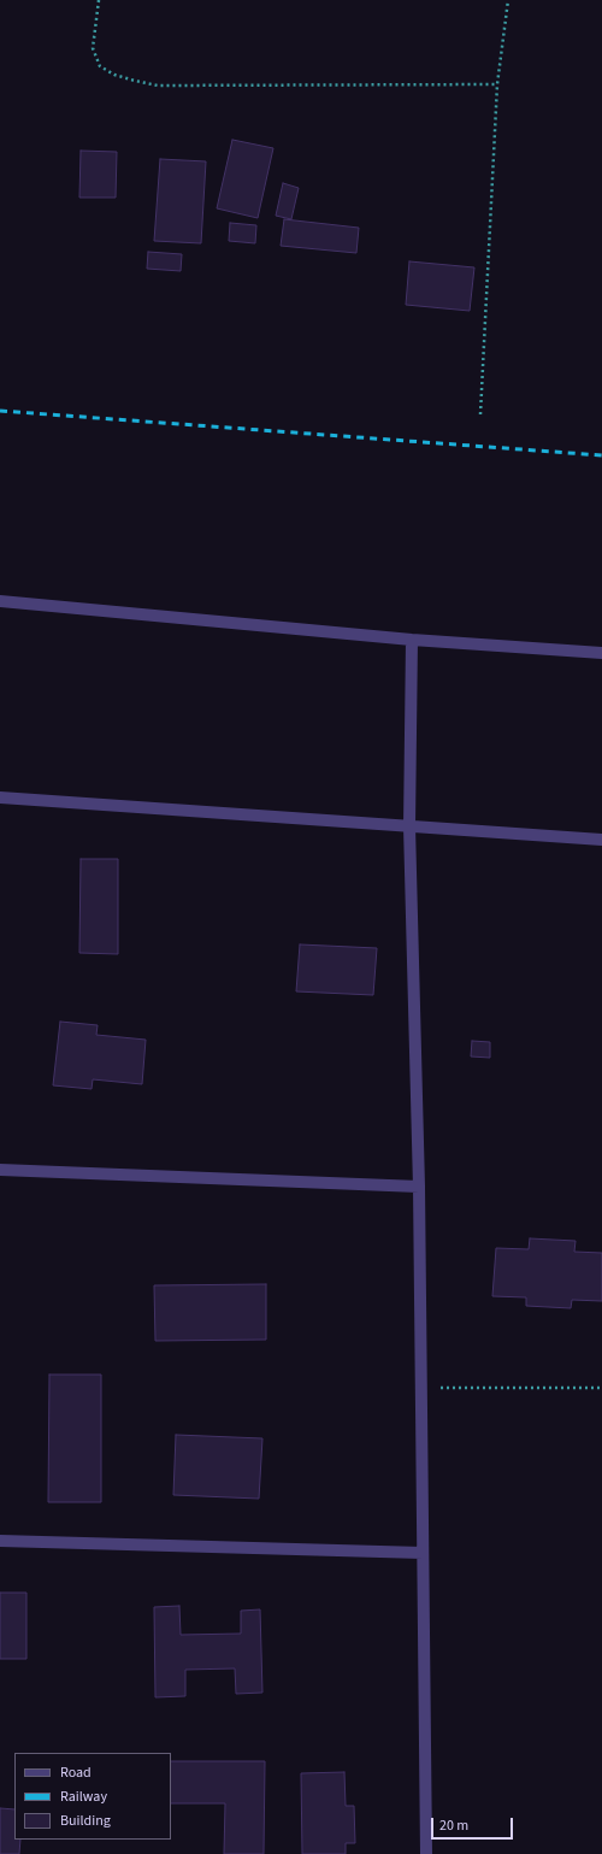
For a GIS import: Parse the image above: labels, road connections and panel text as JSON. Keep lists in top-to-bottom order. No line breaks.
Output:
{"legend":["Road","Railway","Building"],"scale_bar":"20 m"}
